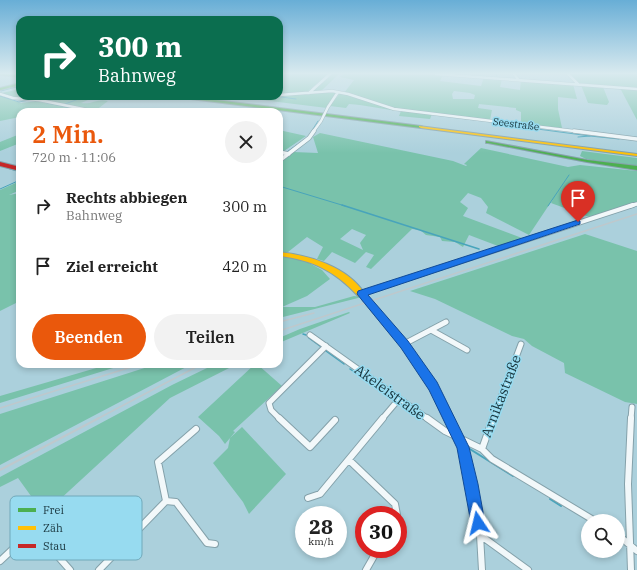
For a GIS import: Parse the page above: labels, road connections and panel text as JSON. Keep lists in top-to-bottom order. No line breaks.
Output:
{"streets":{"street":["Seestraße","Akeleistraße","Arnikastraße"]},"crossings":[["Akeleistraße","Arnikastraße"]],"legend":["Frei","Zäh","Stau"],"page":{"turn":["300 m","Bahnweg"],"heading":["2 Min.","720 m · 11:06"],"list":[{"name":"Rechts abbiegen","note":"Bahnweg","value":"300 m"},{"name":"Ziel erreicht","value":"420 m"}],"buttons":["Beenden","Teilen"],"speed":"28 km/h","limit":"30"}}
